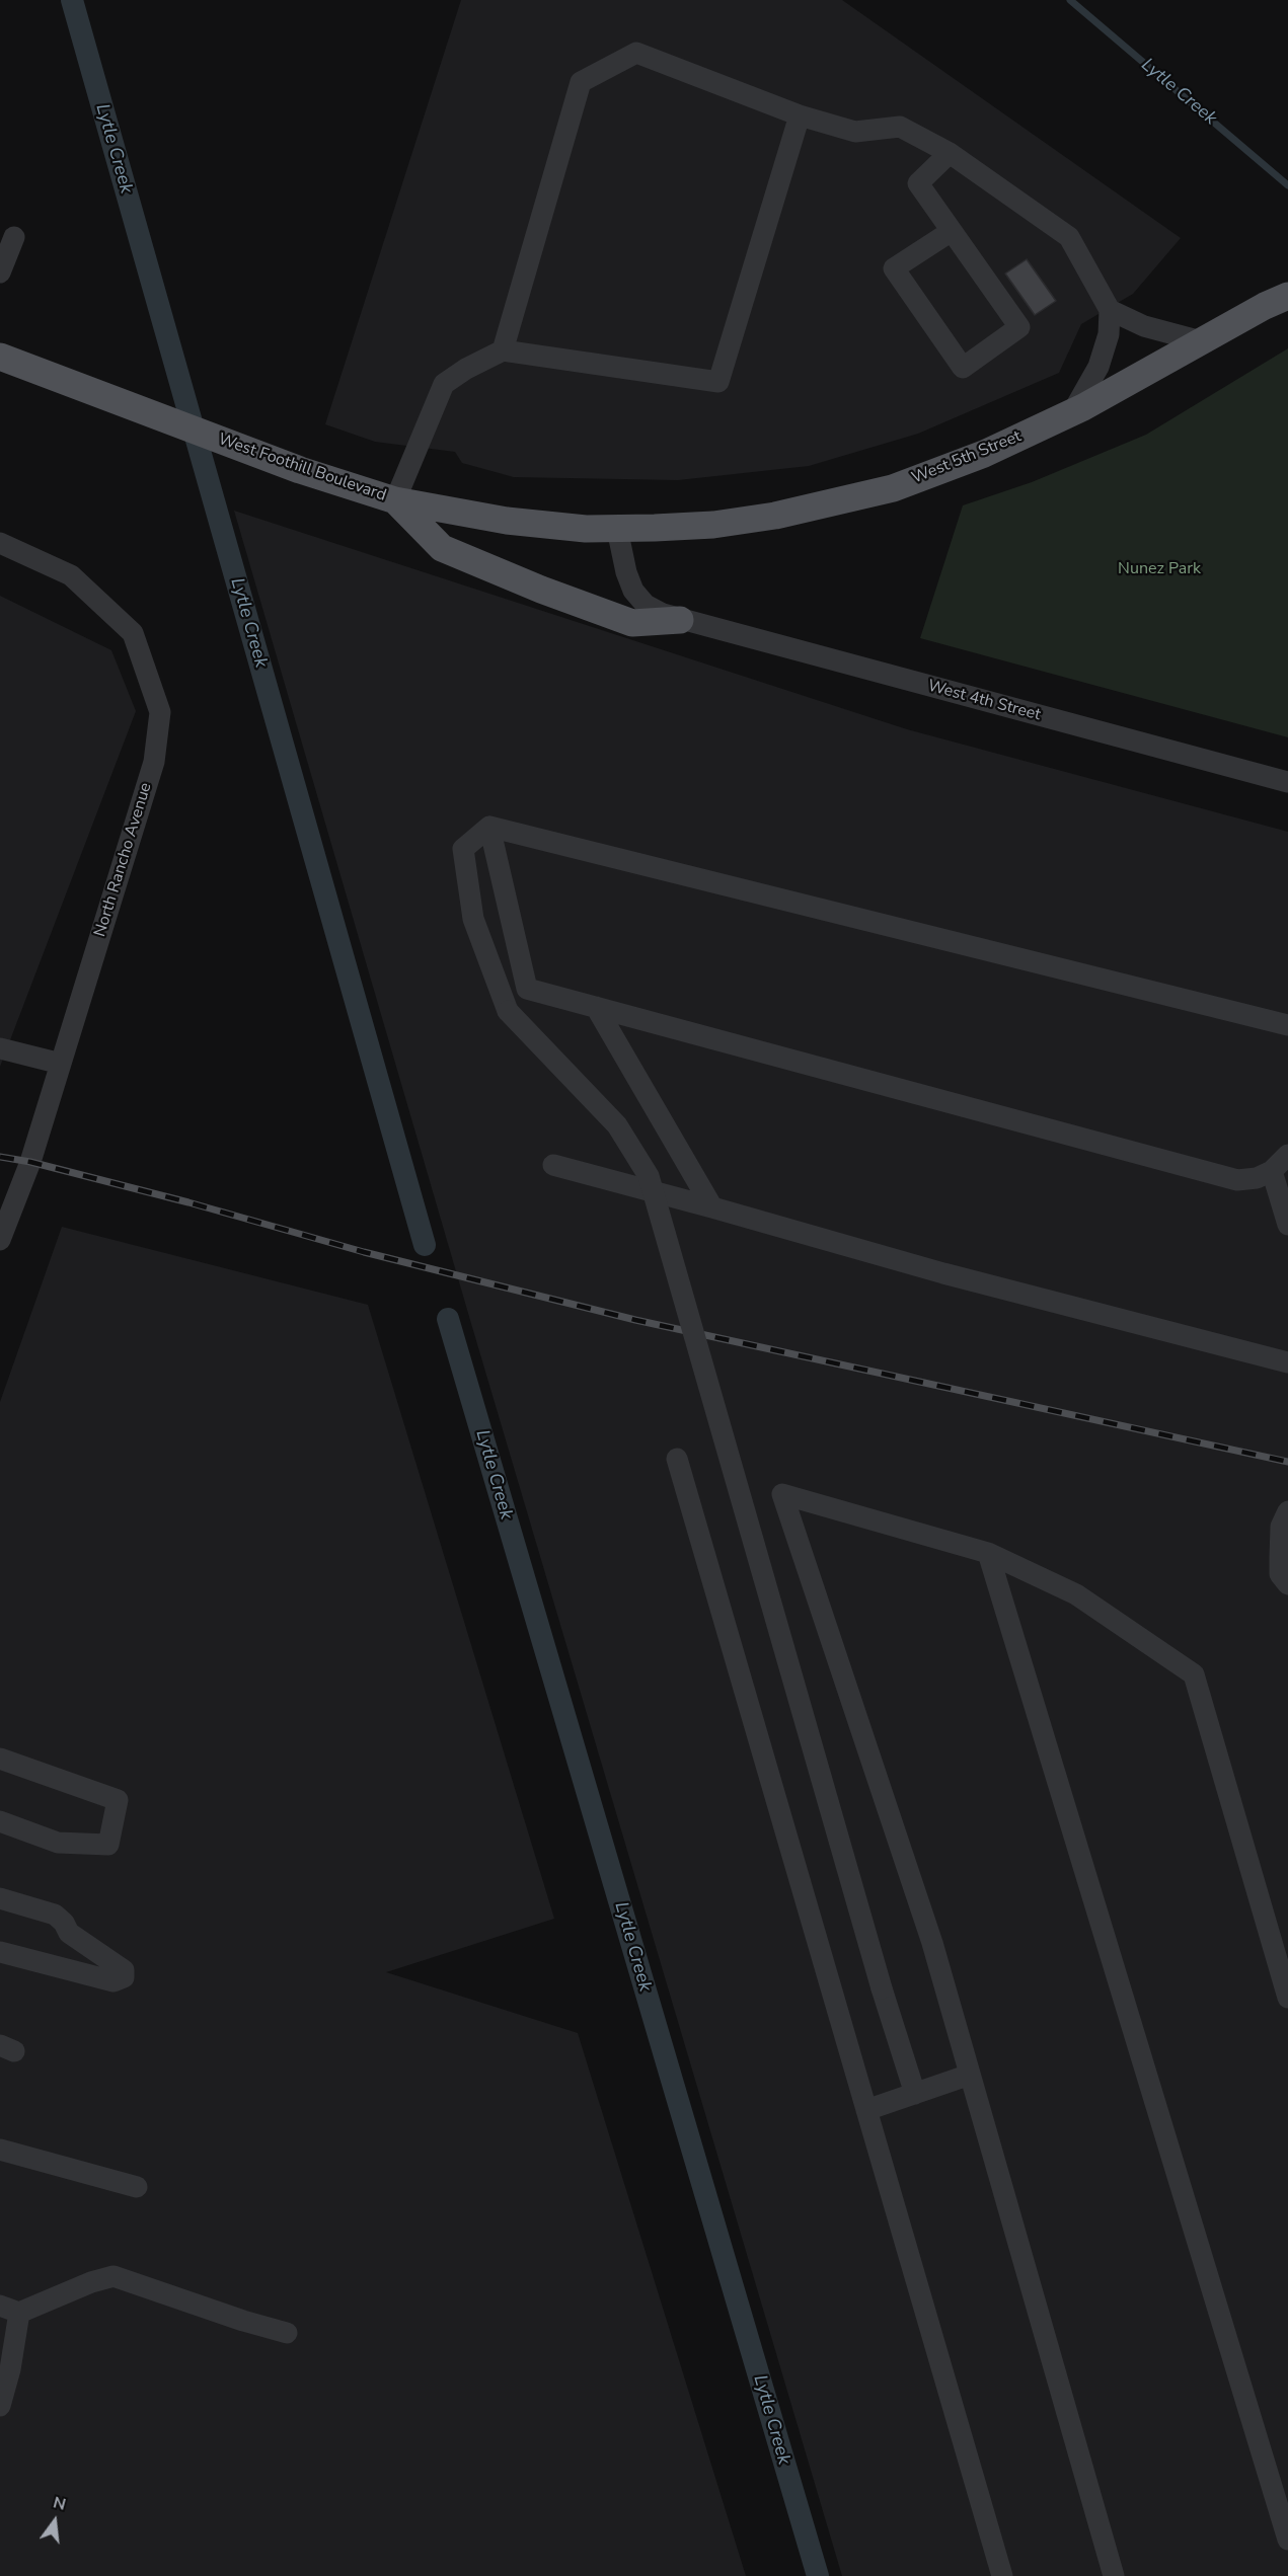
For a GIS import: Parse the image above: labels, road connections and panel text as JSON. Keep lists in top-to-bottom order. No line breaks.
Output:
{"streets":{"main road":["West 5th Street","West Foothill Boulevard"],"street":["West 4th Street","North Rancho Avenue"]},"crossings":[["West 5th Street","West Foothill Boulevard"],["West 5th Street","West 4th Street"],["West Foothill Boulevard","West 4th Street"]],"water":["Lytle Creek"],"parks":["Nunez Park"],"north":"top"}
